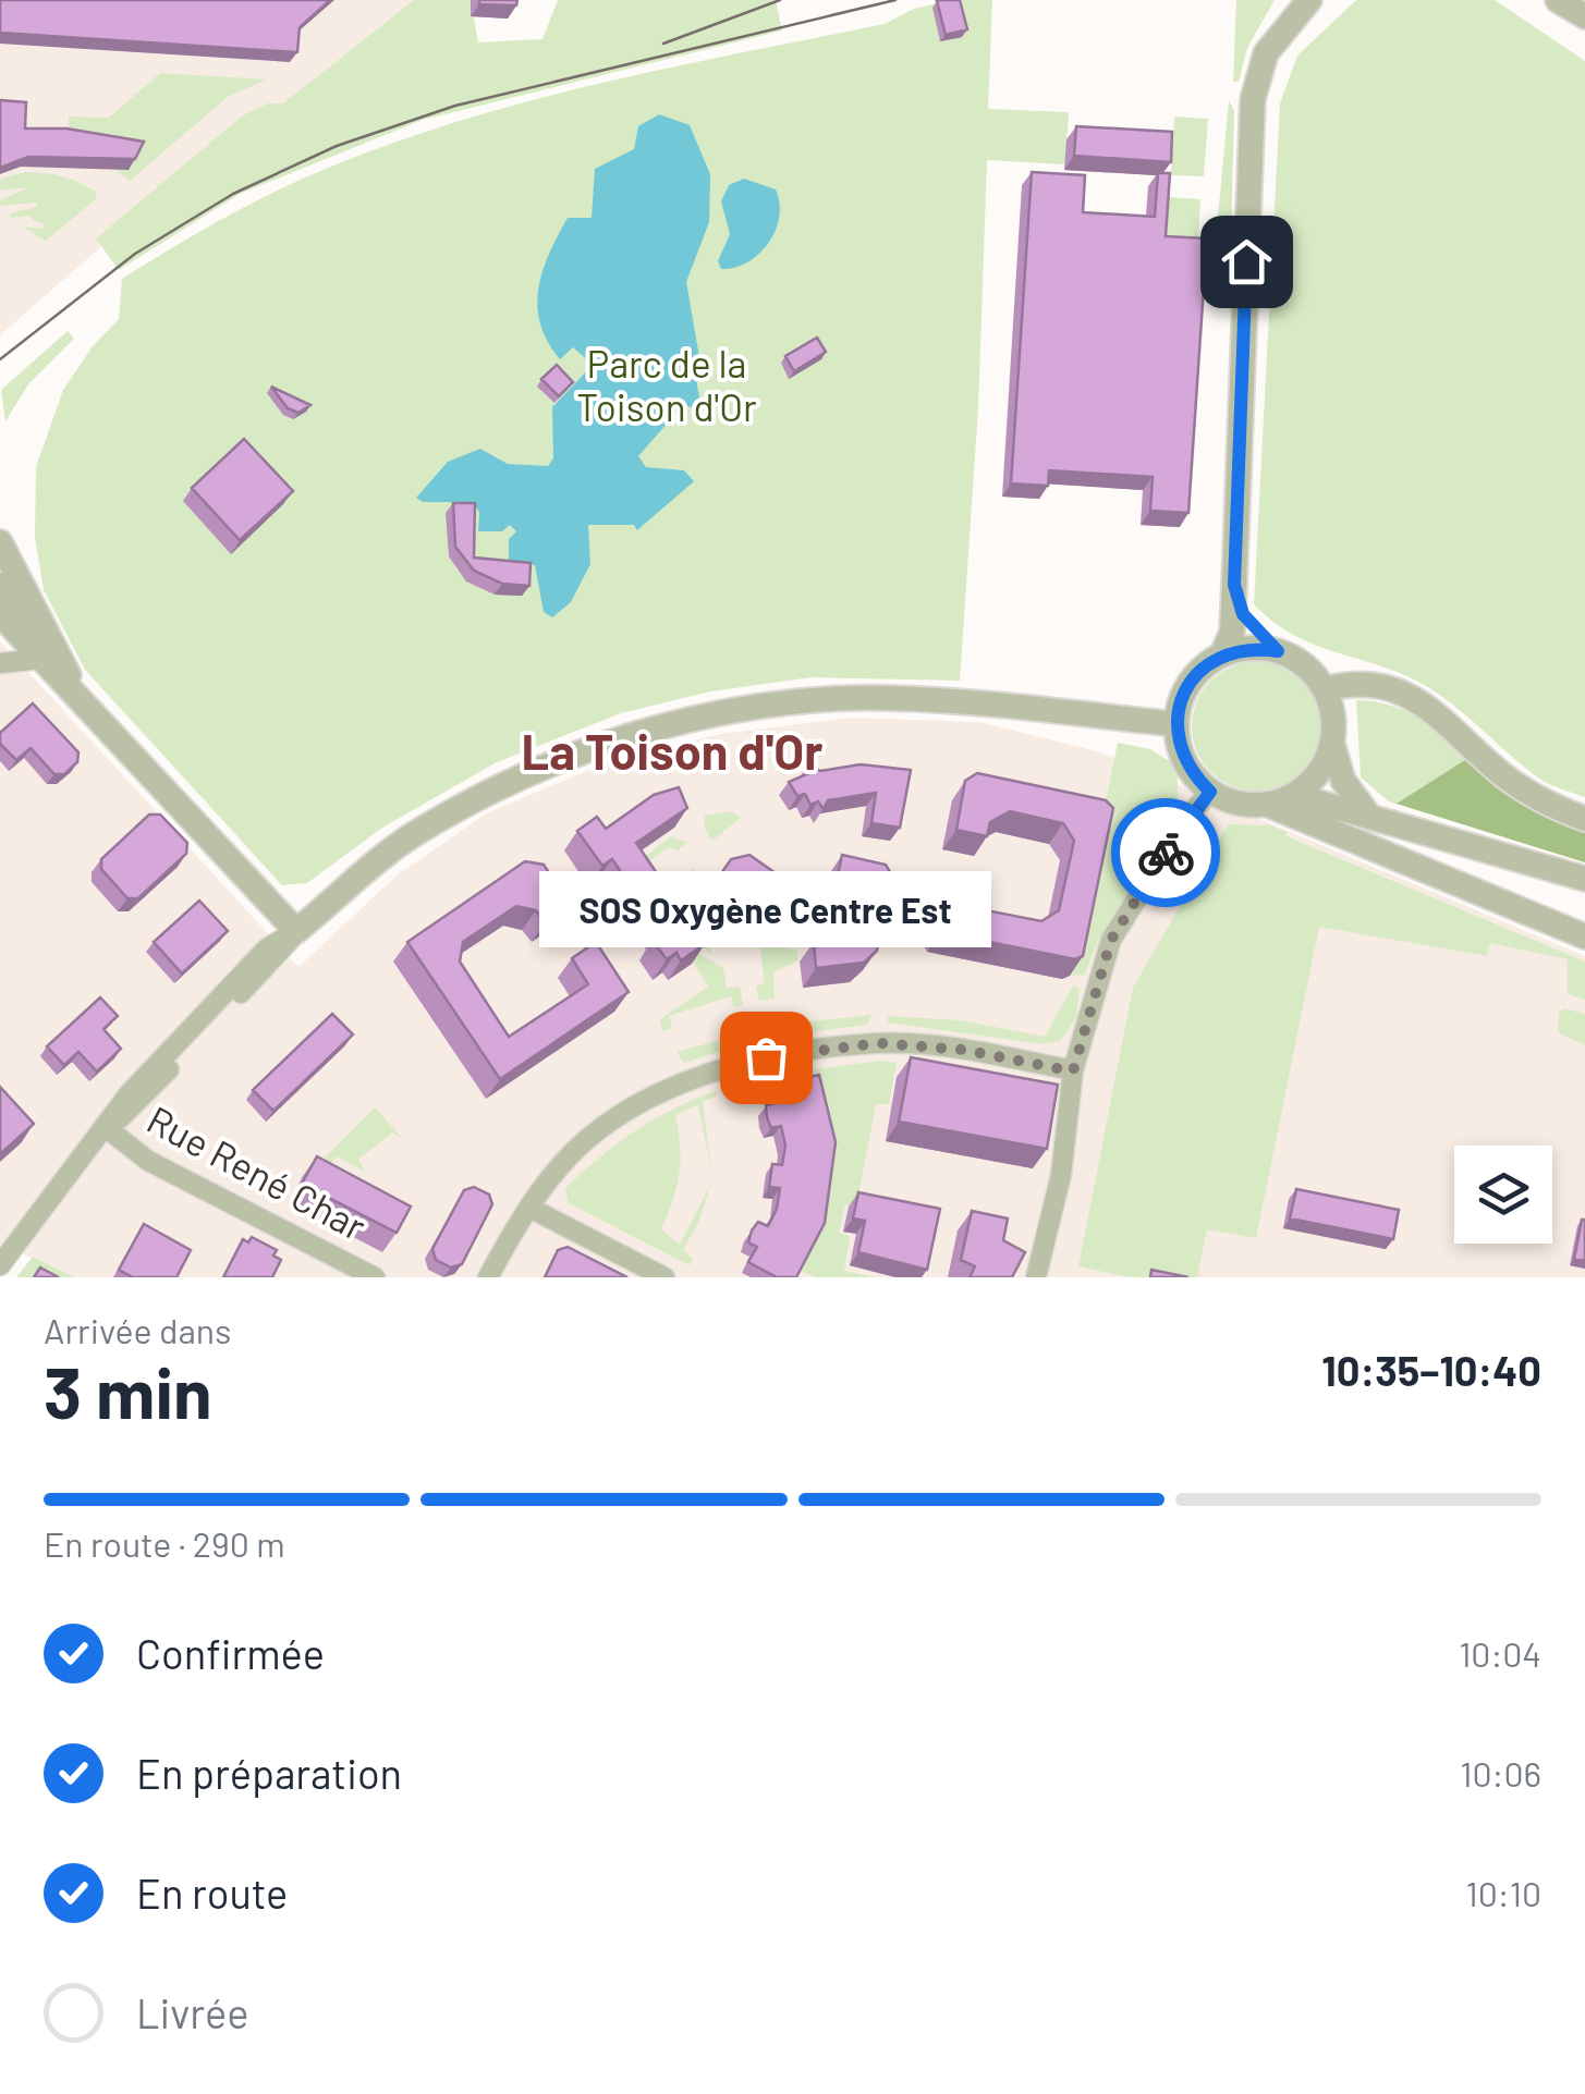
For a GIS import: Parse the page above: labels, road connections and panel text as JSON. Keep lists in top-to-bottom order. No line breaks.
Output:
{"streets":{"street":["Rue René Char"]},"districts":["La Toison d'Or"],"parks":["Parc de la Toison d'Or"],"places":["SOS Oxygène Centre Est"],"page":{"bubble":"SOS Oxygène Centre Est","heading":["3 min","Arrivée dans","10:35–10:40"],"bar":"En route · 290 m","list":[["Confirmée","10:04"],["En préparation","10:06"],["En route","10:10"],"Livrée"]}}
